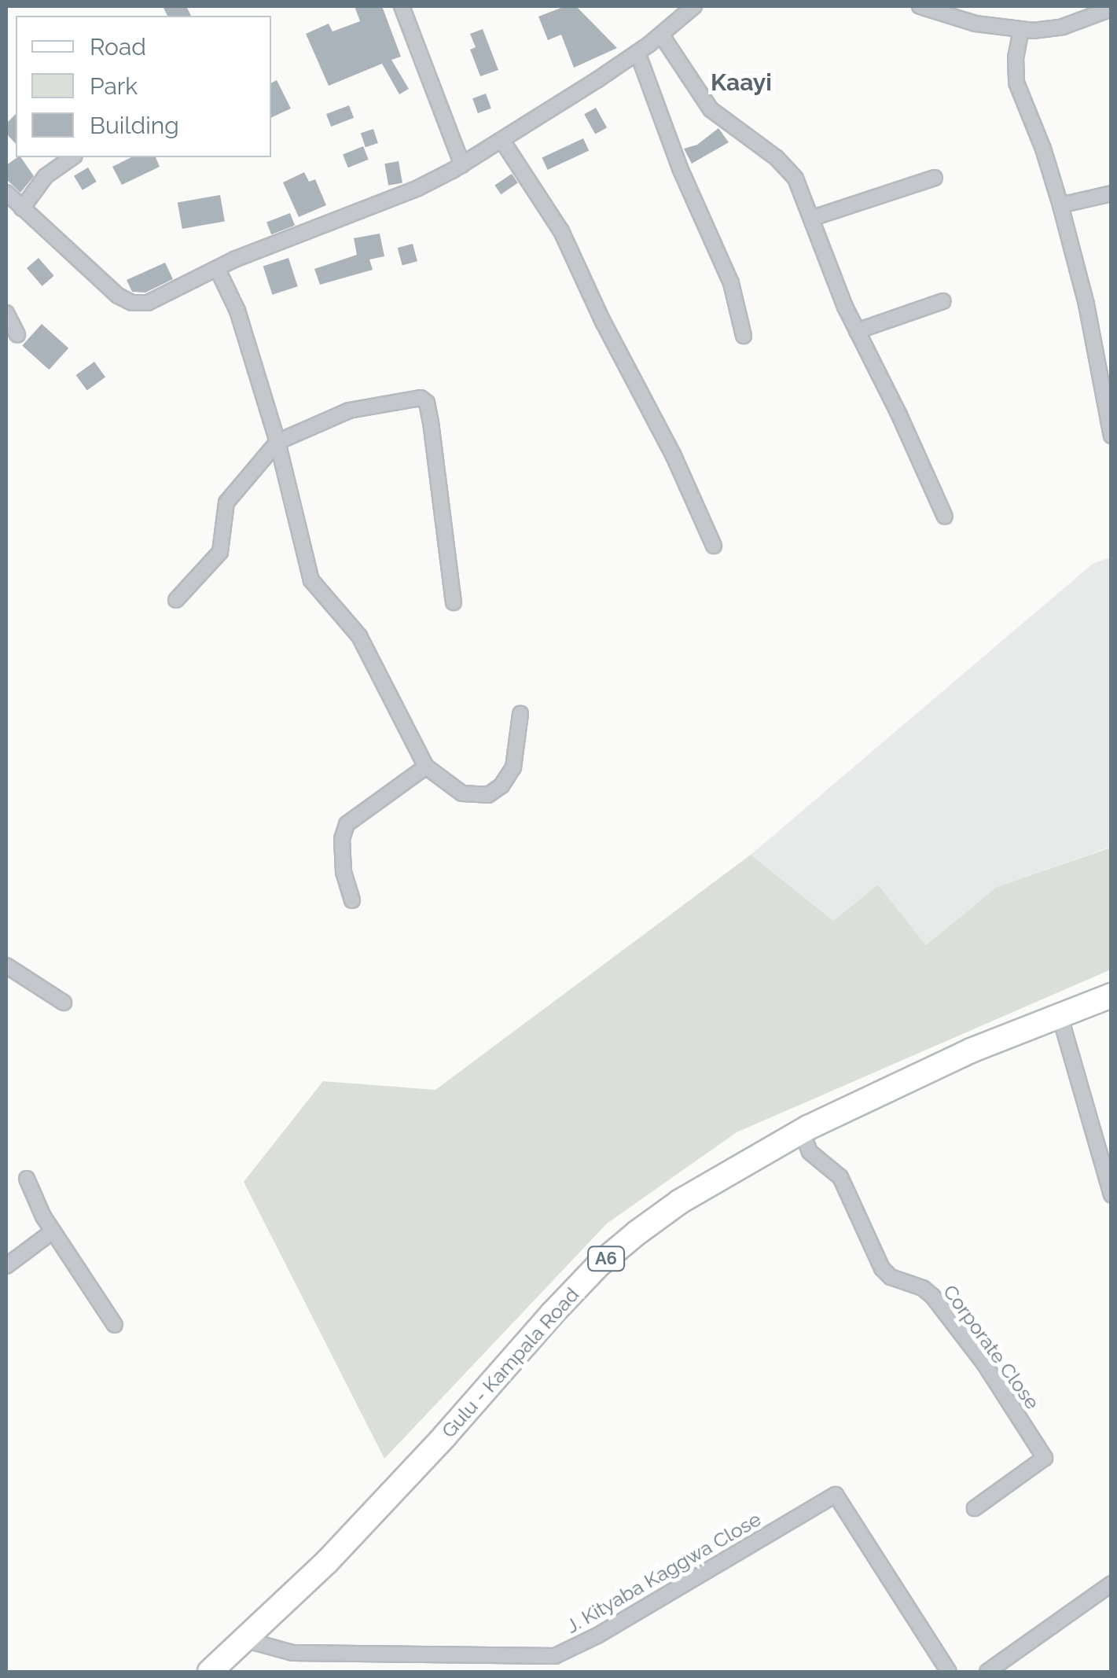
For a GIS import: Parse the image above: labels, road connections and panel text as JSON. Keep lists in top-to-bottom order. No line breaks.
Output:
{"streets":{"main road":["A6","Gulu - Kampala Road"],"street":["Corporate Close","J. Kityaba Kaggwa Close"]},"crossings":[["Corporate Close","Gulu - Kampala Road"],["Gulu - Kampala Road","J. Kityaba Kaggwa Close"]],"districts":["Kaayi"],"legend":["Road","Park","Building"]}
